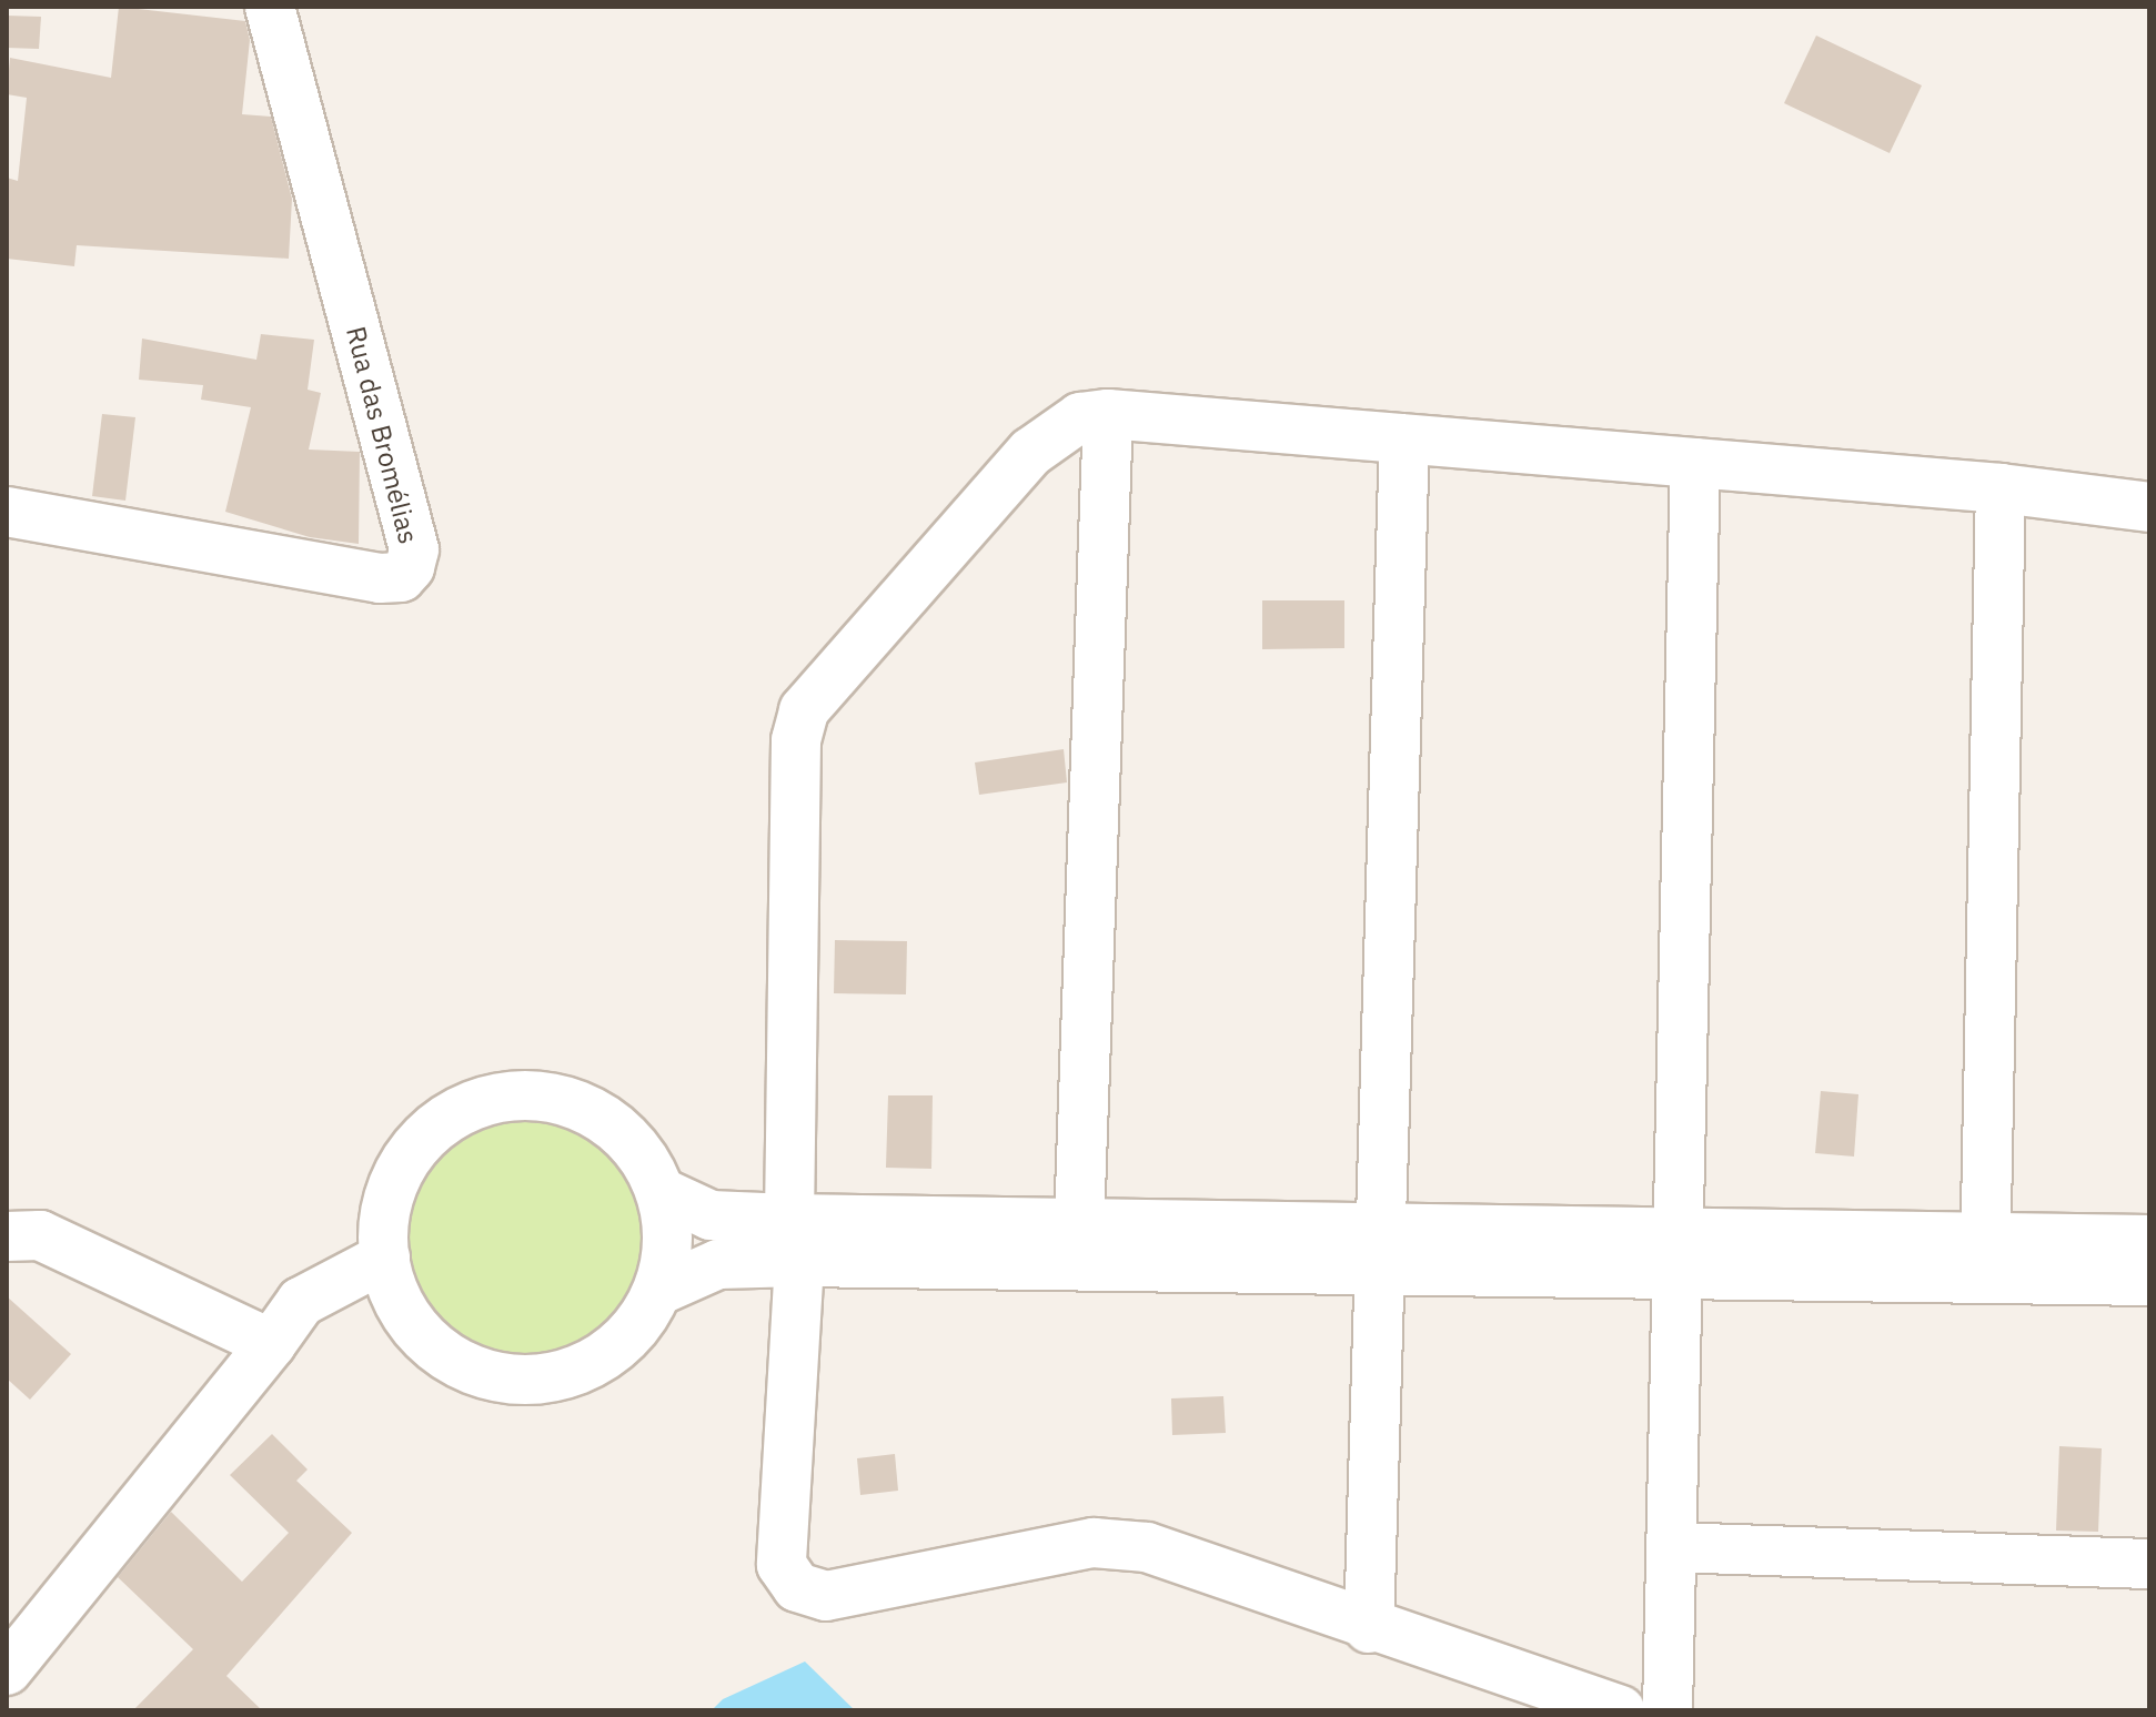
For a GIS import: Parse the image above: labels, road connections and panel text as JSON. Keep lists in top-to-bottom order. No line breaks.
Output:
{"streets":{"street":["Rua das Bromélias"]}}
